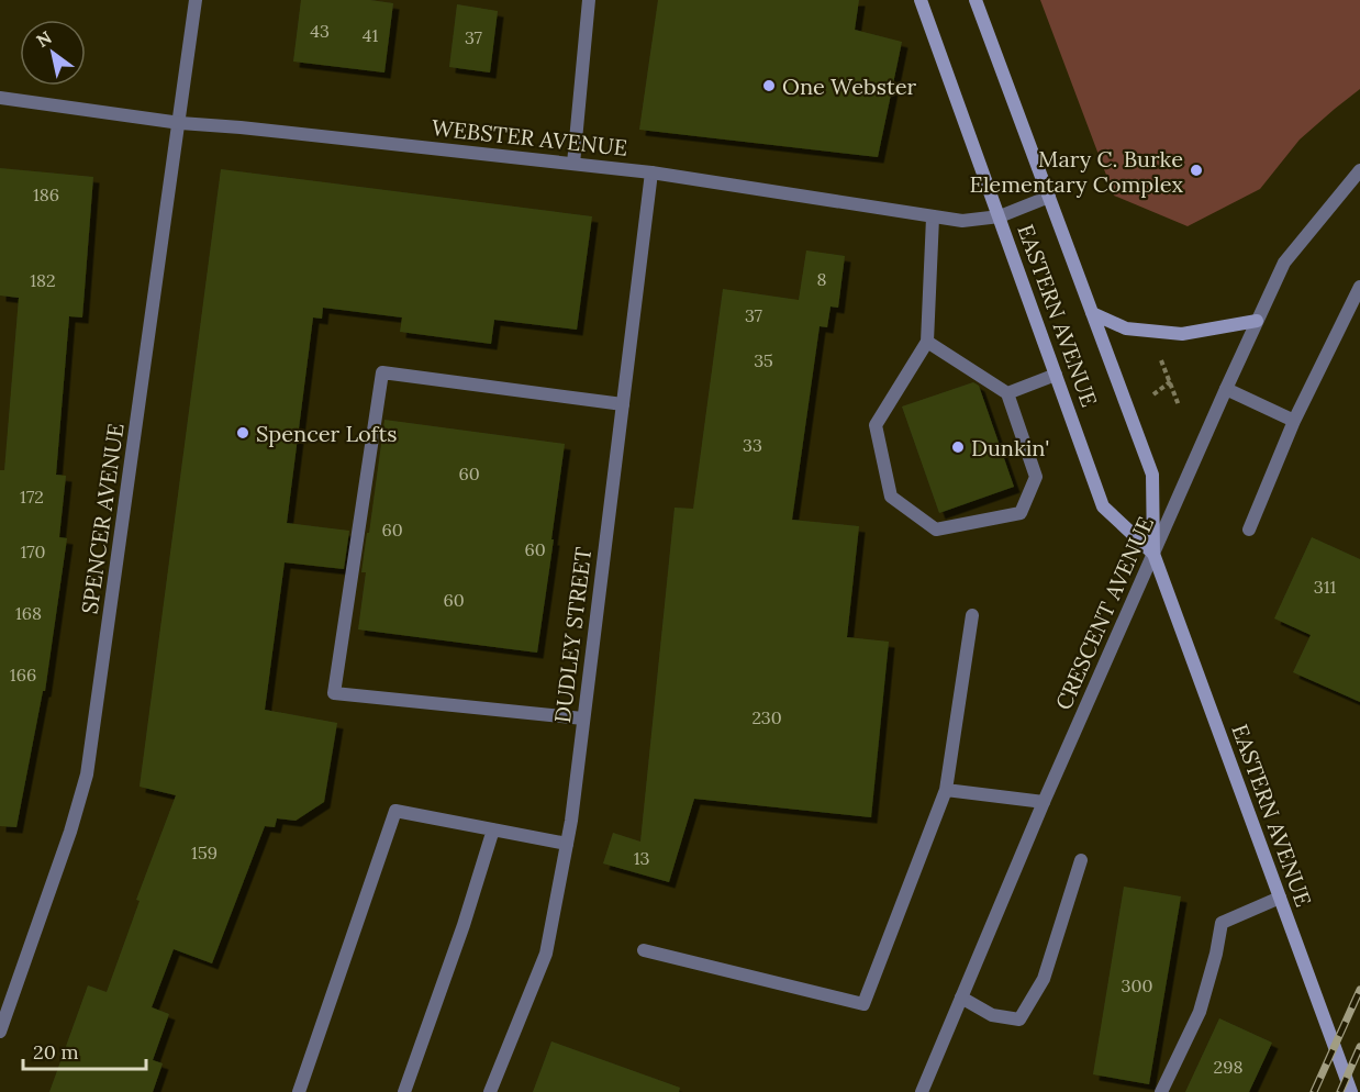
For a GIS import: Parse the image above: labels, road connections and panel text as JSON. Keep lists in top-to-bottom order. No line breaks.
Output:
{"streets":{"main road":["EASTERN AVENUE"],"street":["WEBSTER AVENUE","SPENCER AVENUE","CRESCENT AVENUE","DUDLEY STREET"]},"crossings":[["WEBSTER AVENUE","EASTERN AVENUE"],["WEBSTER AVENUE","SPENCER AVENUE"],["WEBSTER AVENUE","DUDLEY STREET"],["EASTERN AVENUE","CRESCENT AVENUE"]],"places":["One Webster","Mary C. Burke Elementary Complex","Spencer Lofts","Dunkin'"],"house_numbers":["43","41","37","186","8","182","37","35","33","60","172","60","60","170","311","60","168","166","230","159","13","300","298"],"scale_bar":"20 m","north":"top left"}
